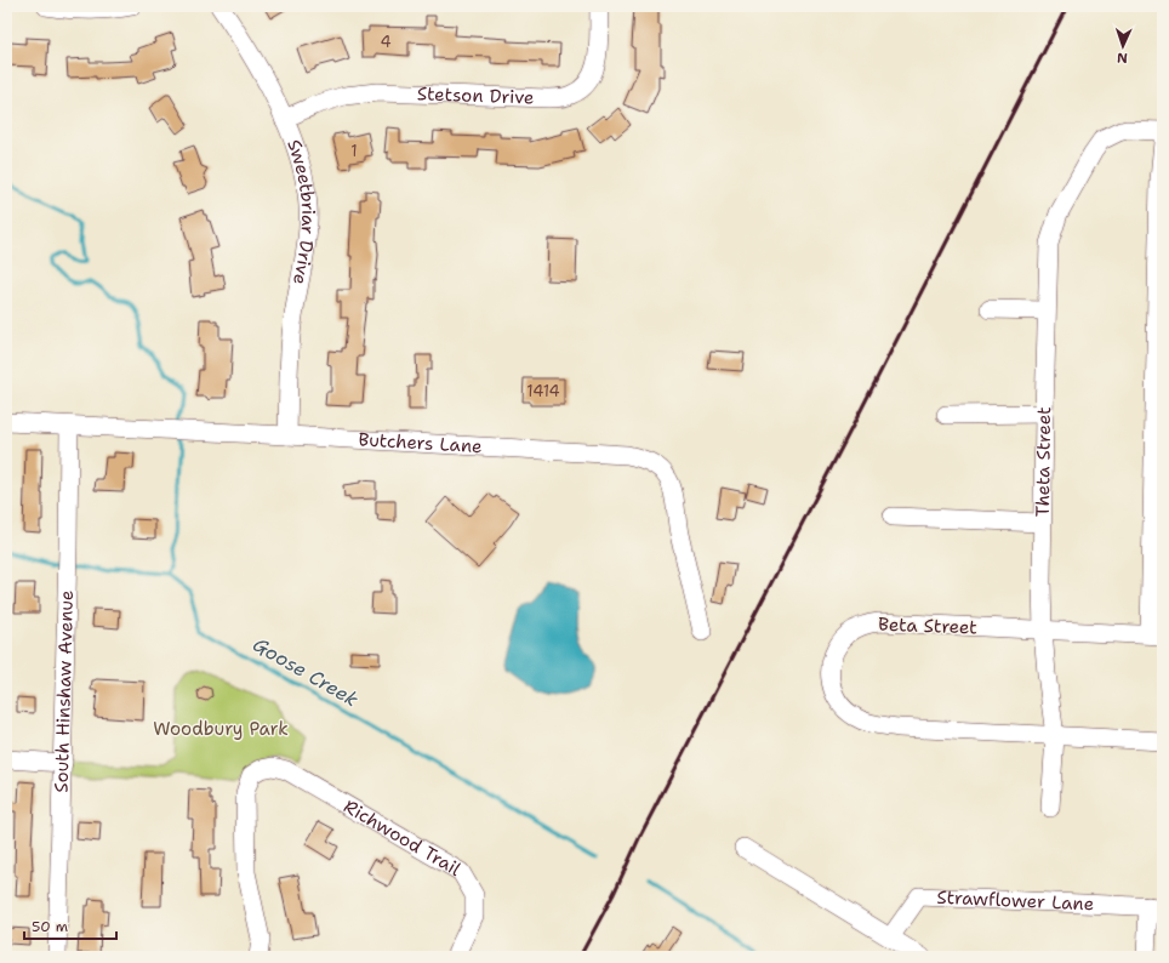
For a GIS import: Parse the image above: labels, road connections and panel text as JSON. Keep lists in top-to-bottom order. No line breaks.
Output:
{"streets":{"street":["Stetson Drive","Sweetbriar Drive","Butchers Lane","Theta Street","Beta Street","South Hinshaw Avenue","Richwood Trail","Strawflower Lane"]},"crossings":[["Stetson Drive","Sweetbriar Drive"],["Sweetbriar Drive","Butchers Lane"],["Butchers Lane","South Hinshaw Avenue"],["Theta Street","Beta Street"]],"water":["Goose Creek"],"parks":["Woodbury Park"],"house_numbers":["4","1","1414"],"scale_bar":"50 m","north":"bottom"}
